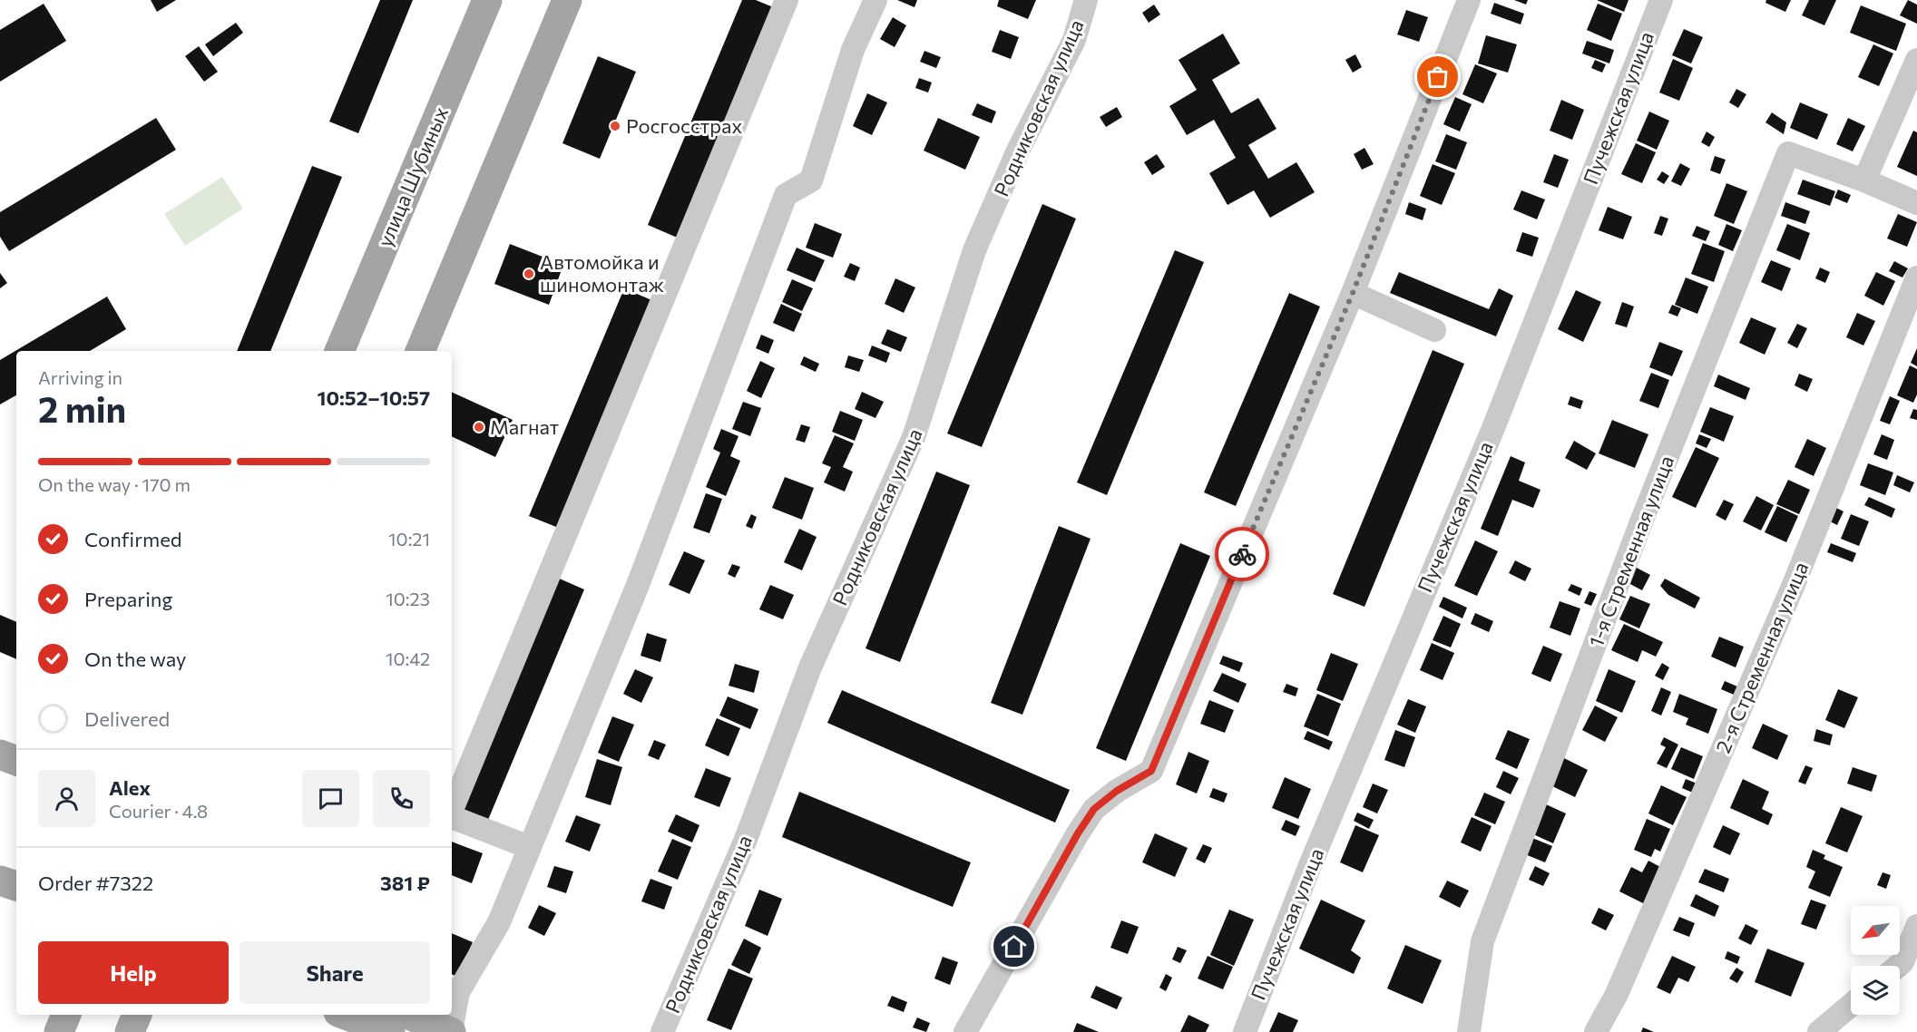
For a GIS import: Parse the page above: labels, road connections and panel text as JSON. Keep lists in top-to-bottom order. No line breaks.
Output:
{"streets":{"main road":["улица Шубиных"],"street":["Родниковская улица","Пучежская улица","1-я Стременная улица","2-я Стременная улица"]},"places":["Росгосстрах","Автомойка и шиномонтаж","Магнат"],"north":"bottom left","page":{"heading":["2 min","Arriving in","10:52–10:57"],"panel":["Alex","Courier · 4.8","Order #7322","381 ₽"],"bar":"On the way · 170 m","list":[["Confirmed","10:21"],["Preparing","10:23"],["On the way","10:42"],"Delivered"],"buttons":["Help","Share"]}}
